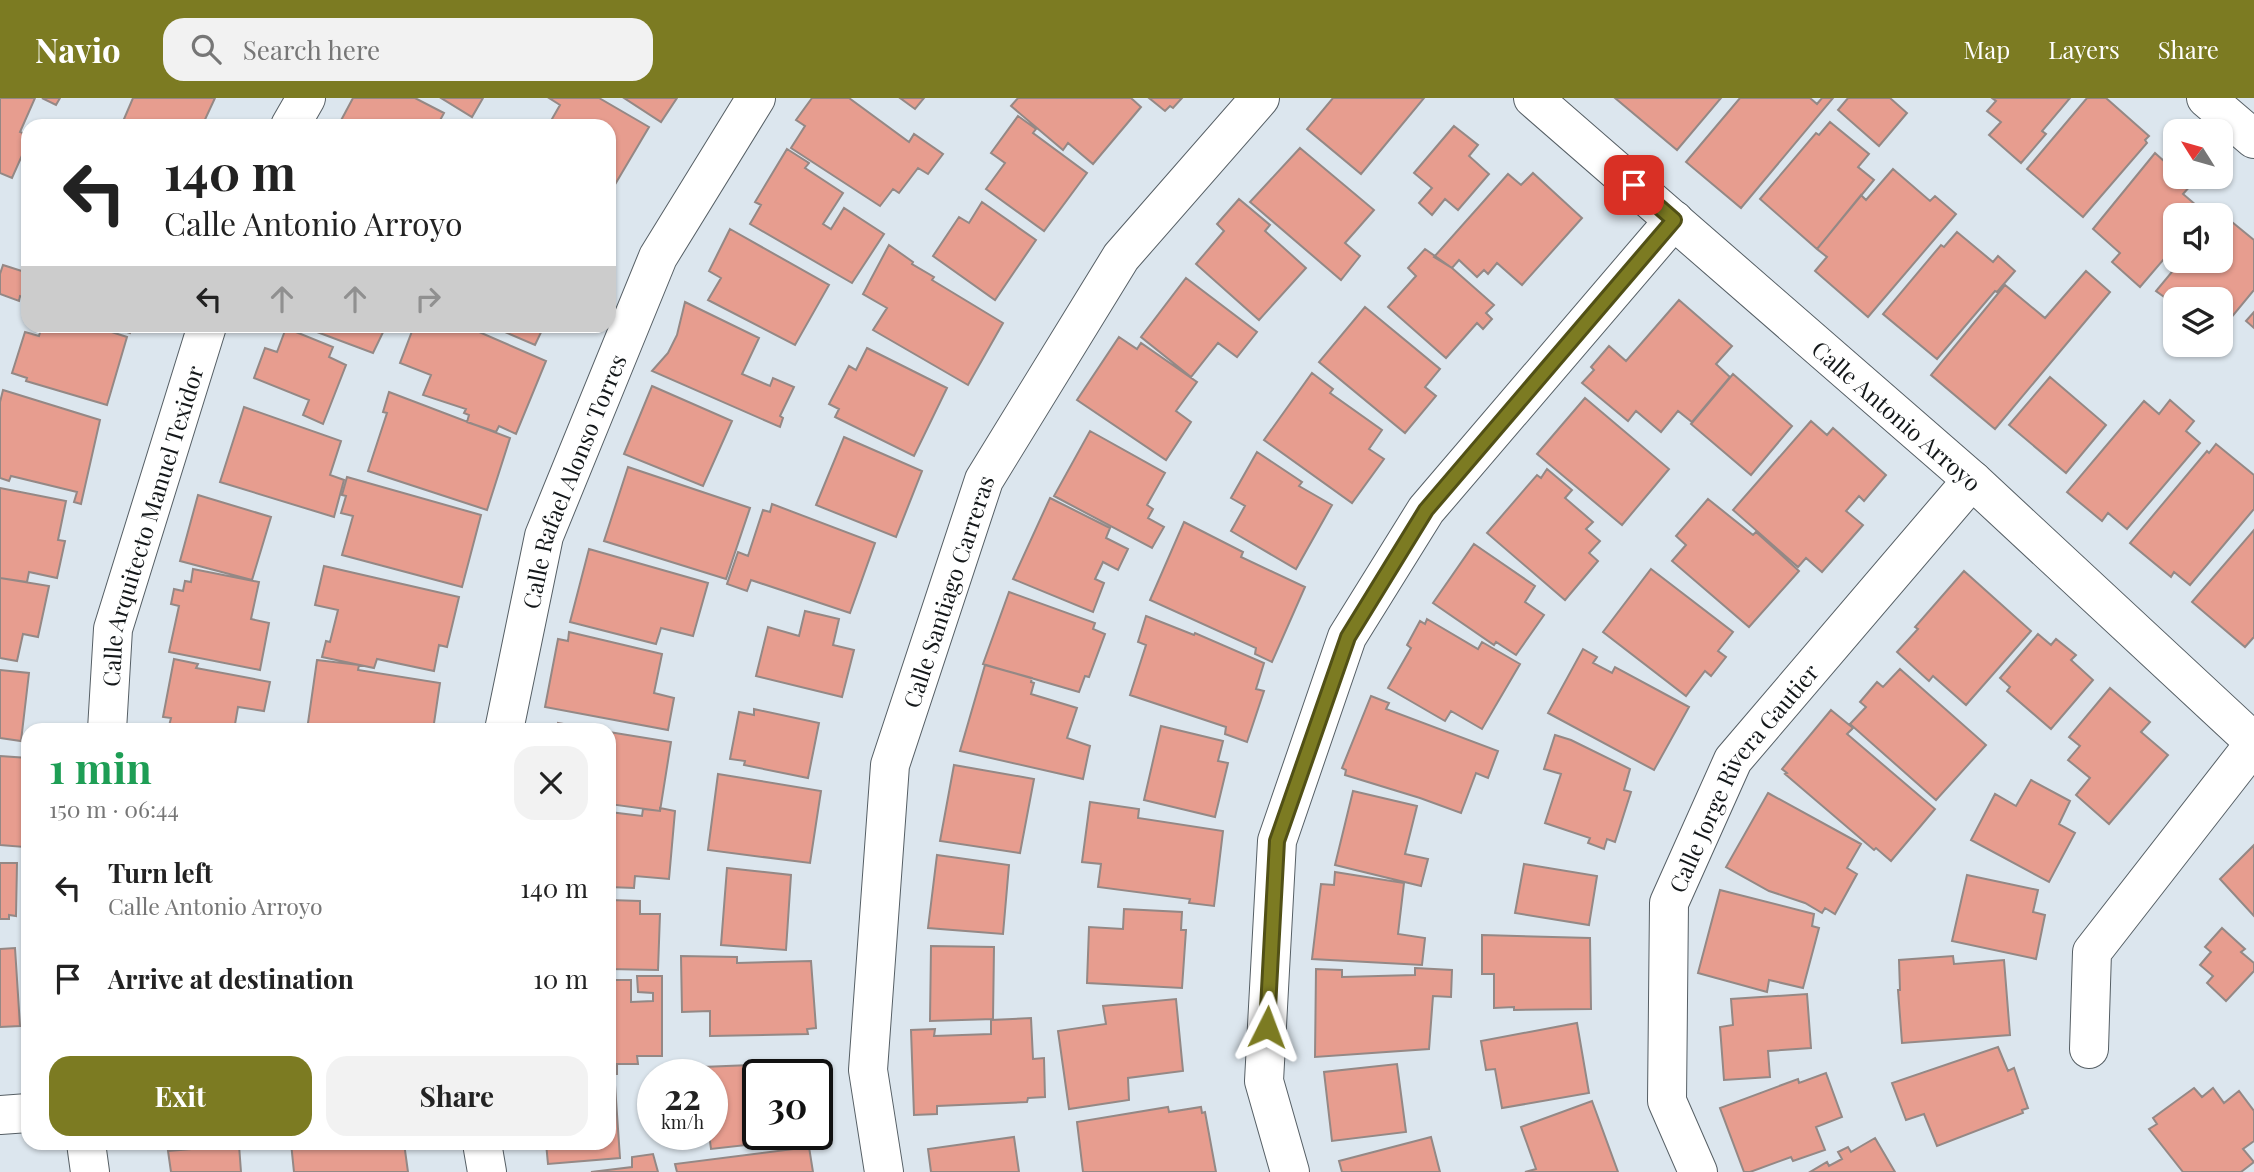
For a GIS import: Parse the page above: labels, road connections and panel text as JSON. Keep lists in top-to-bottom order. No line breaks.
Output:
{"streets":{"street":["Calle Antonio Arroyo","Calle Rafael Alonso Torres","Calle Arquitecto Manuel Texidor","Calle Santiago Carreras","Calle Jorge Rivera Gautier"]},"crossings":[["Calle Antonio Arroyo","Calle Jorge Rivera Gautier"]],"north":"top left","page":{"header":"Navio","search":"Search here","nav":["Map","Layers","Share"],"turn":["140 m","Calle Antonio Arroyo"],"heading":["1 min","150 m · 06:44"],"list":[{"name":"Turn left","note":"Calle Antonio Arroyo","value":"140 m"},{"name":"Arrive at destination","value":"10 m"}],"buttons":["Exit","Share"],"speed":"22 km/h","limit":"30"}}
